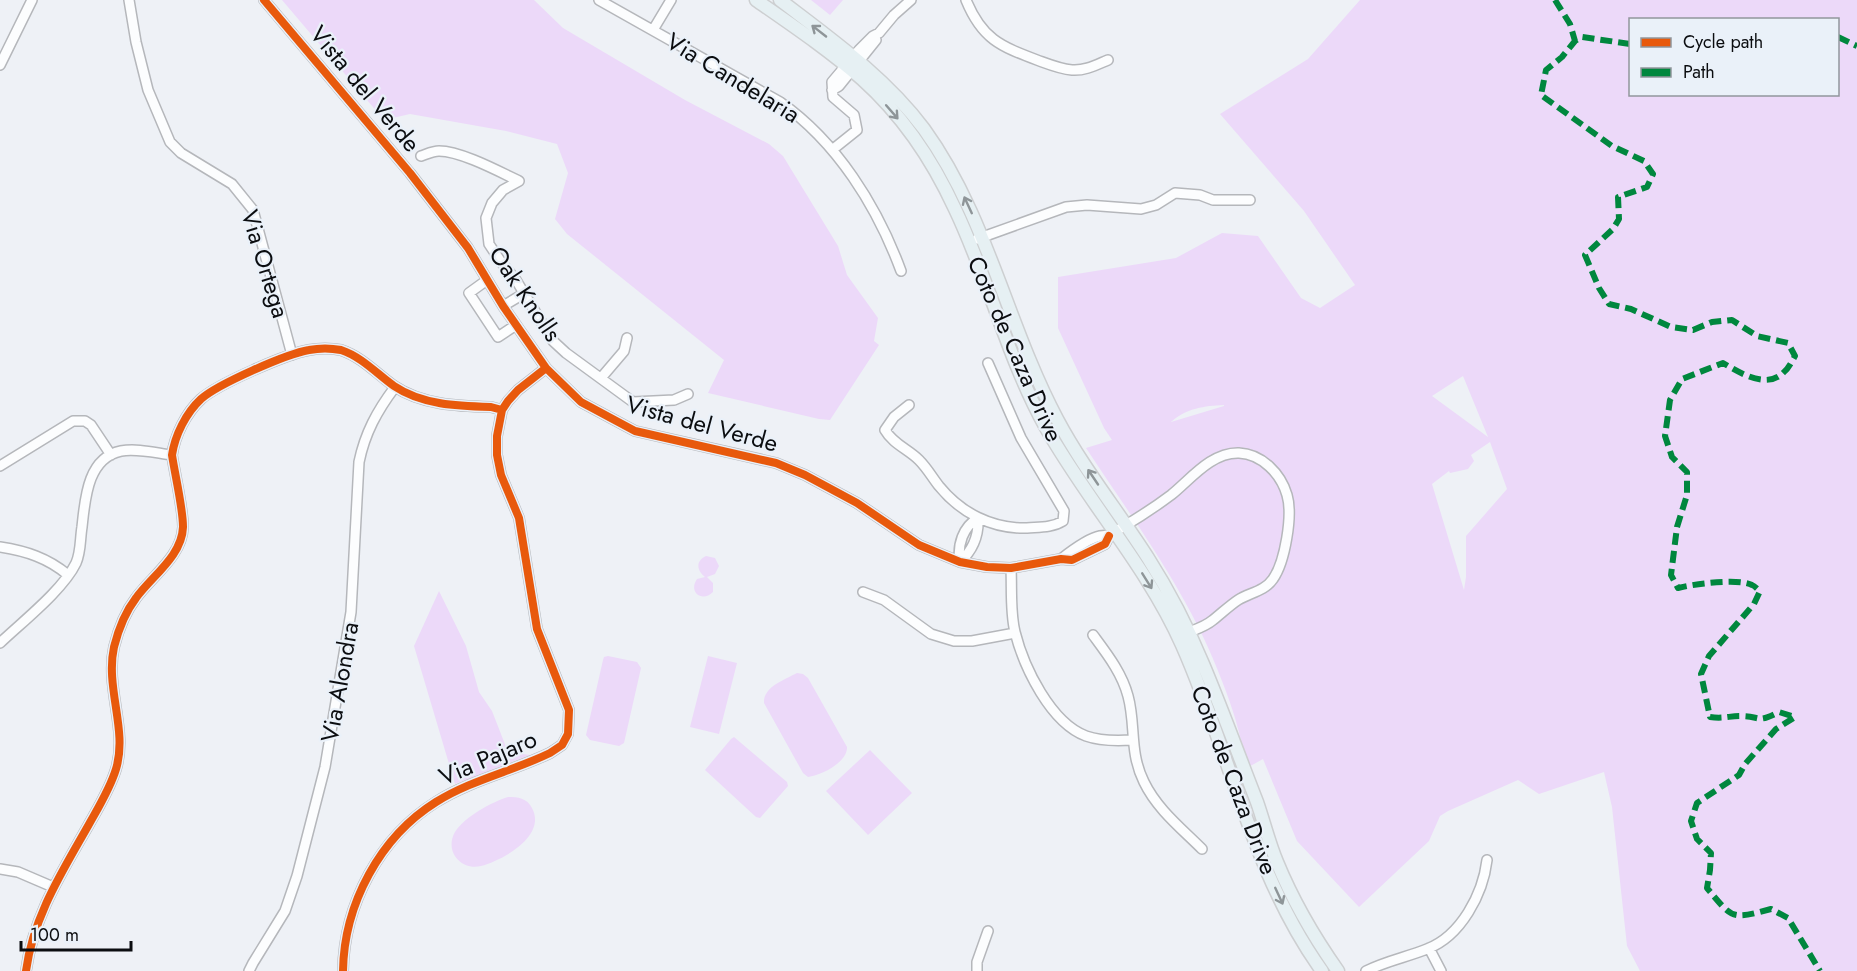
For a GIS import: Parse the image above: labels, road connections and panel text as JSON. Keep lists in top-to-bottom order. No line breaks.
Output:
{"streets":{"main road":["Coto de Caza Drive"],"street":["Via Candelaria","Vista del Verde","Via Ortega","Oak Knolls","Via Alondra","Via Pajaro"]},"crossings":[["Vista del Verde","Coto de Caza Drive"]],"legend":["Cycle path","Path"],"scale_bar":"100 m"}
